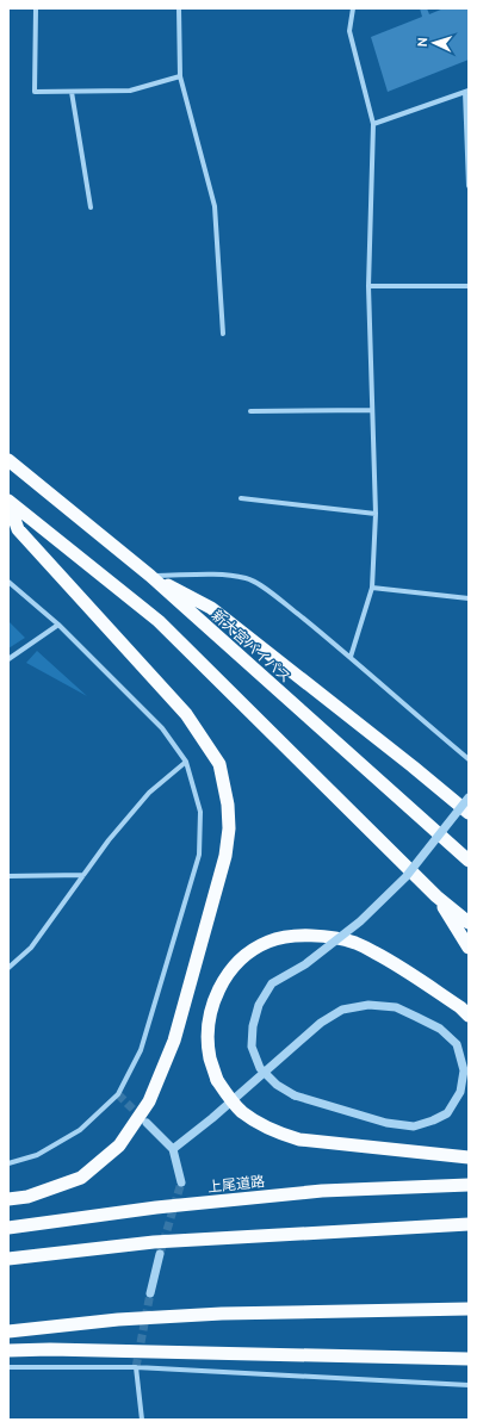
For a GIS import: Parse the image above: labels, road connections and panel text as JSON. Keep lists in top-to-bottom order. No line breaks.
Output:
{"streets":{"highway":["新大宮バイパス","上尾道路"]},"north":"left"}
